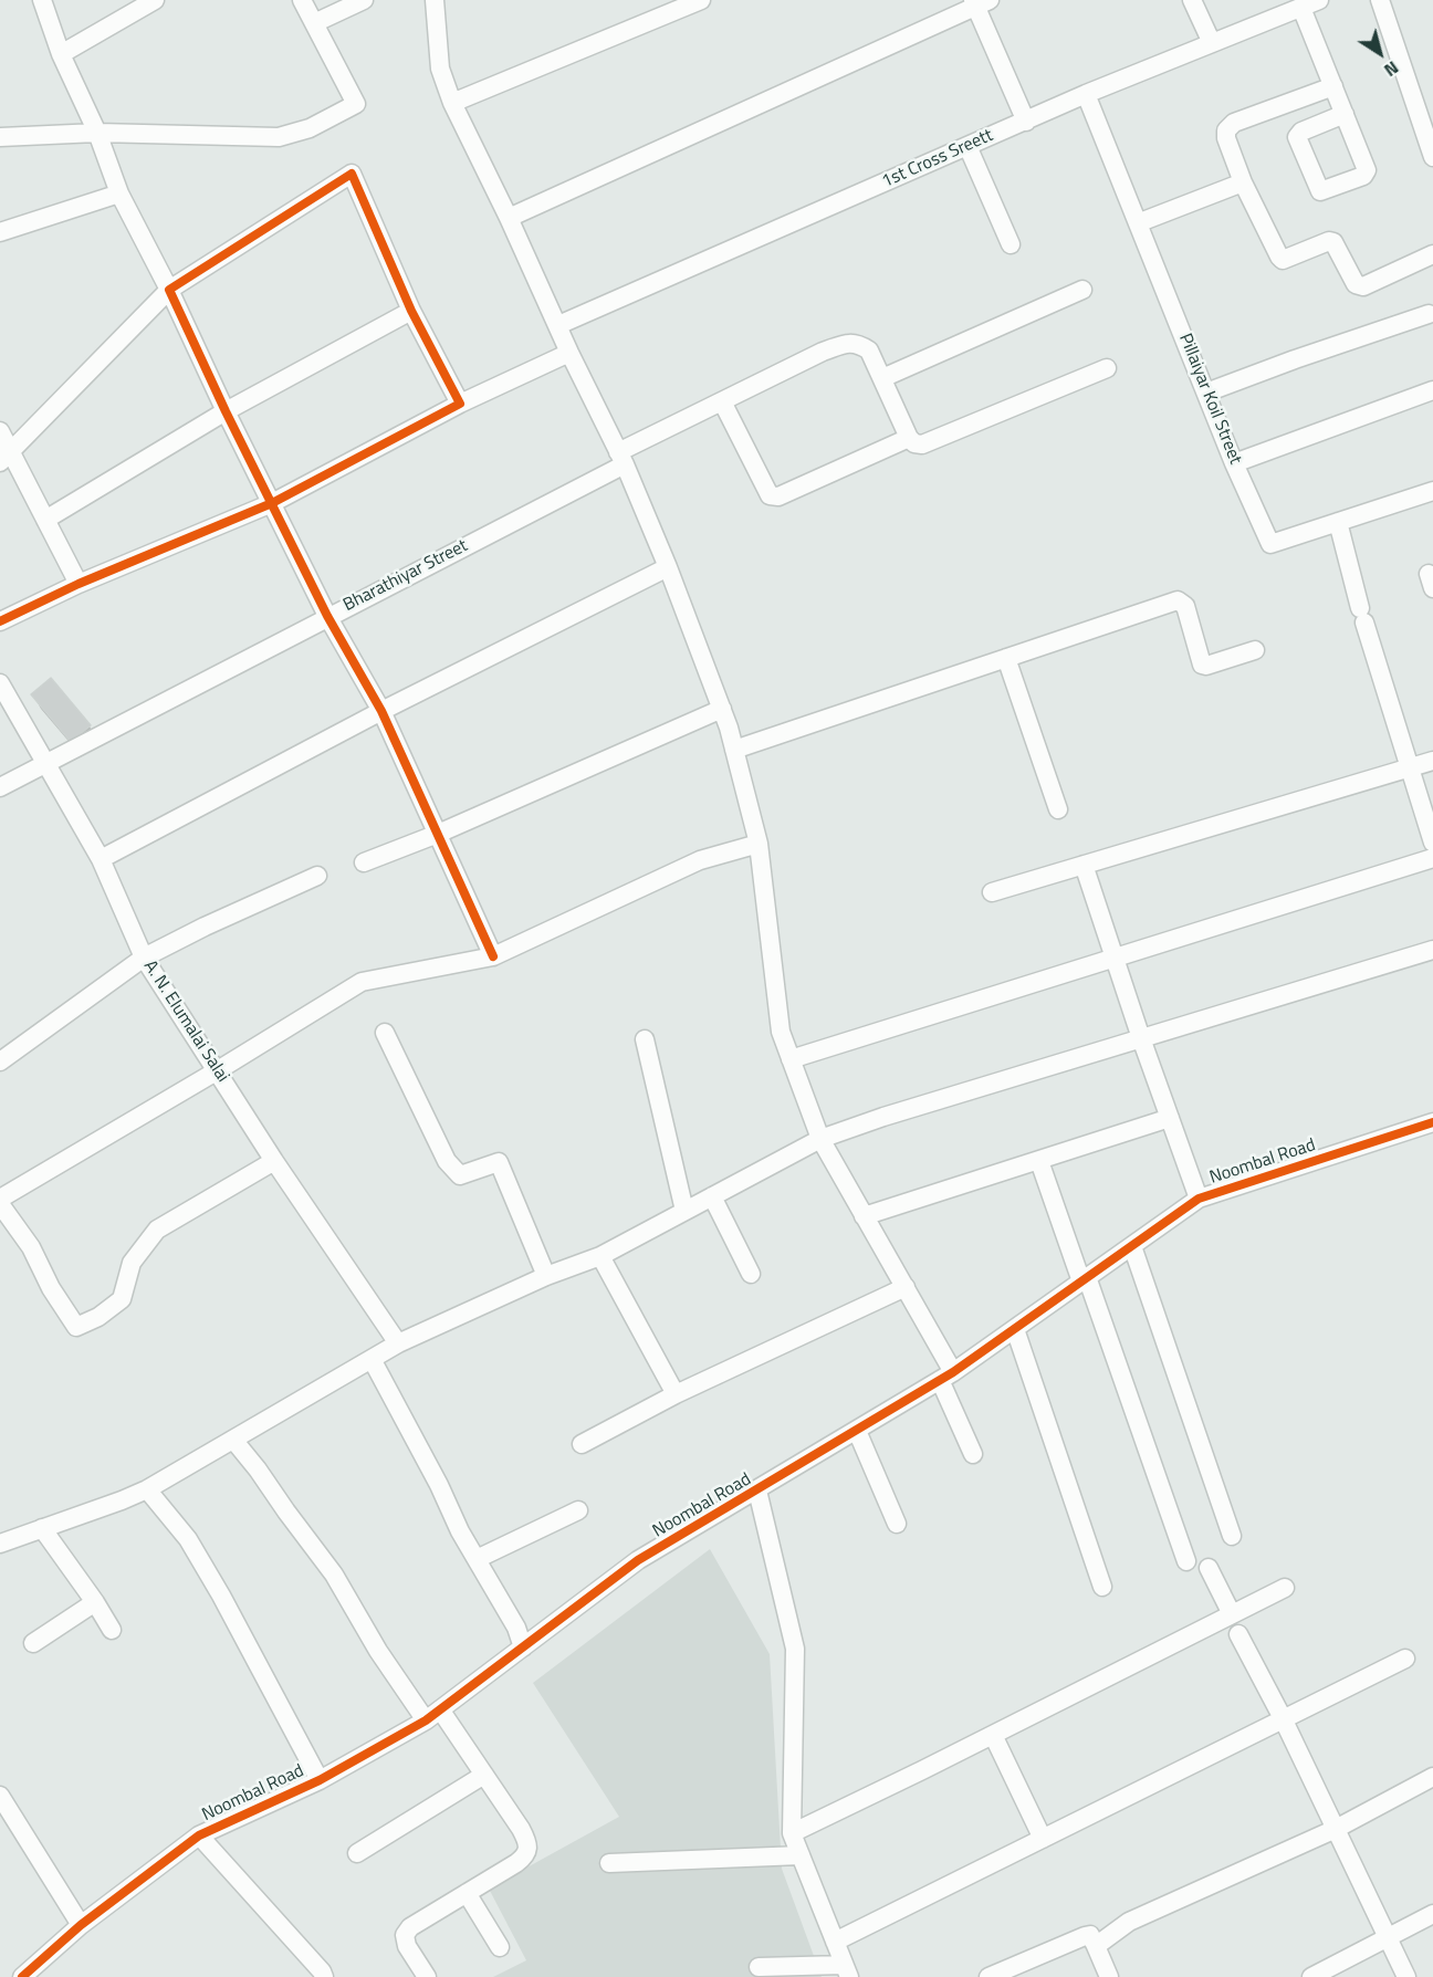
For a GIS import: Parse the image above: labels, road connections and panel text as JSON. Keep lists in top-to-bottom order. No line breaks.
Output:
{"streets":{"street":["1st Cross Sreett","Pillaiyar Koil Street","Bharathiyar Street","A. N. Elumalai Salai","Noombal Road"]},"crossings":[["1st Cross Sreett","Pillaiyar Koil Street"],["Bharathiyar Street","A. N. Elumalai Salai"]],"north":"bottom right"}
